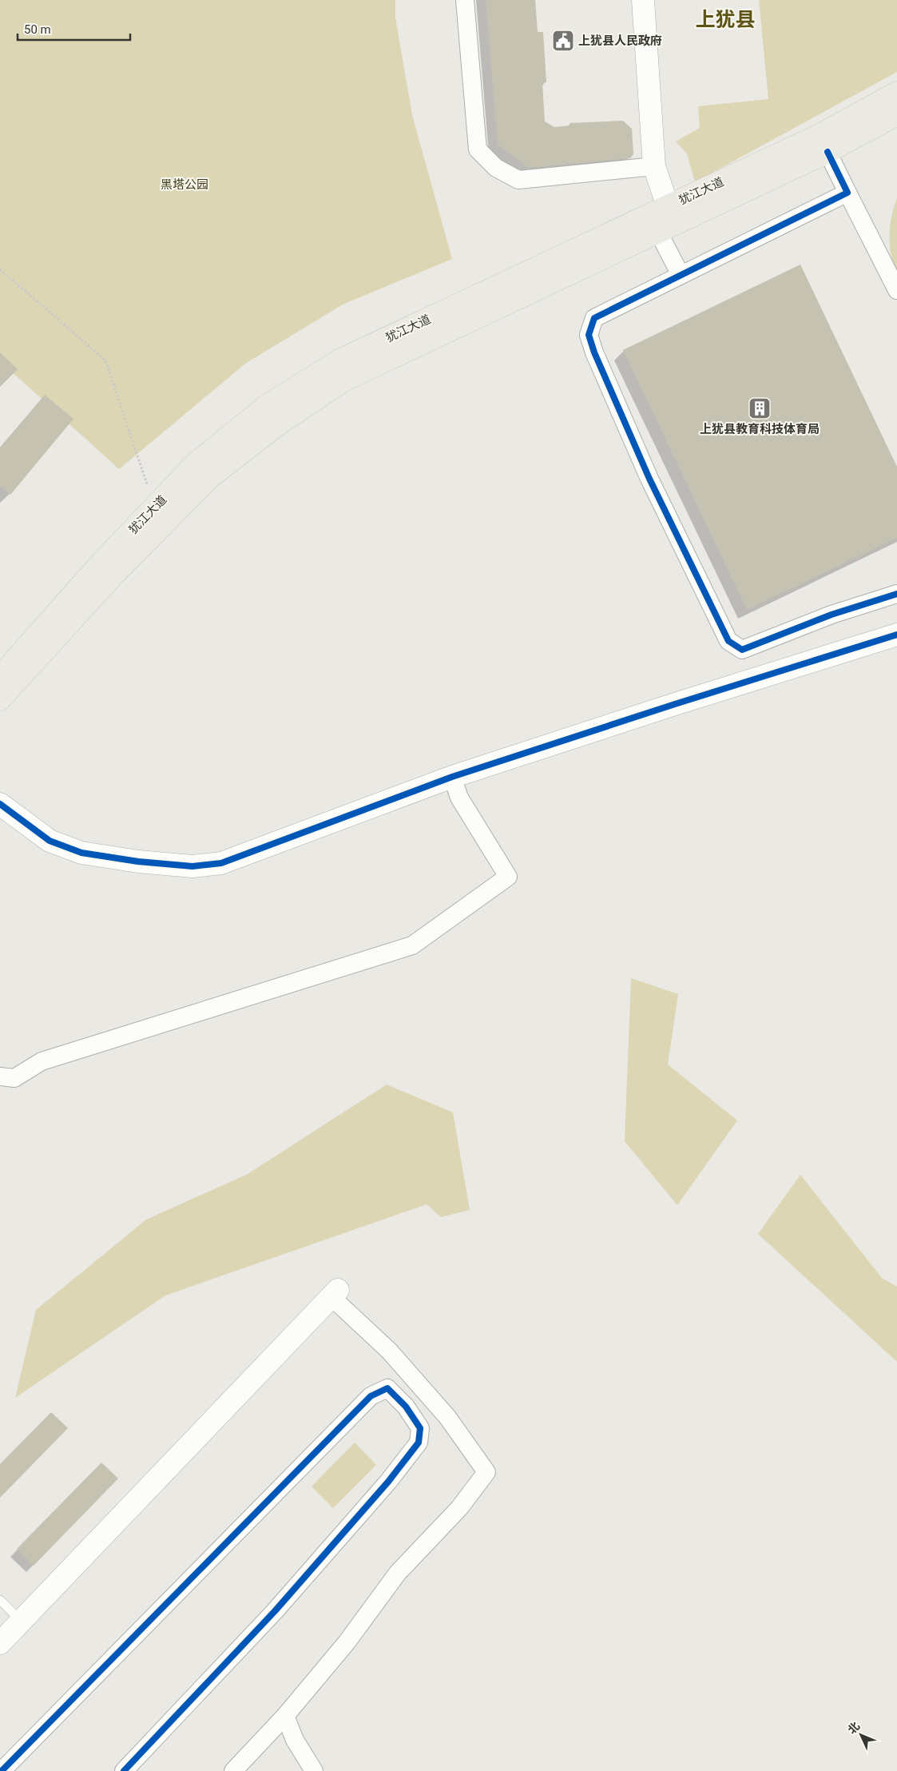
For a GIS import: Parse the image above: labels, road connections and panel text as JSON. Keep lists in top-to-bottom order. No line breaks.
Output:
{"streets":{"main road":["犹江大道"]},"districts":["上犹县"],"parks":["黑塔公园"],"places":{"public building":["上犹县人民政府"],"building":["上犹县教育科技体育局"]},"scale_bar":"50 m","north":"top left"}
